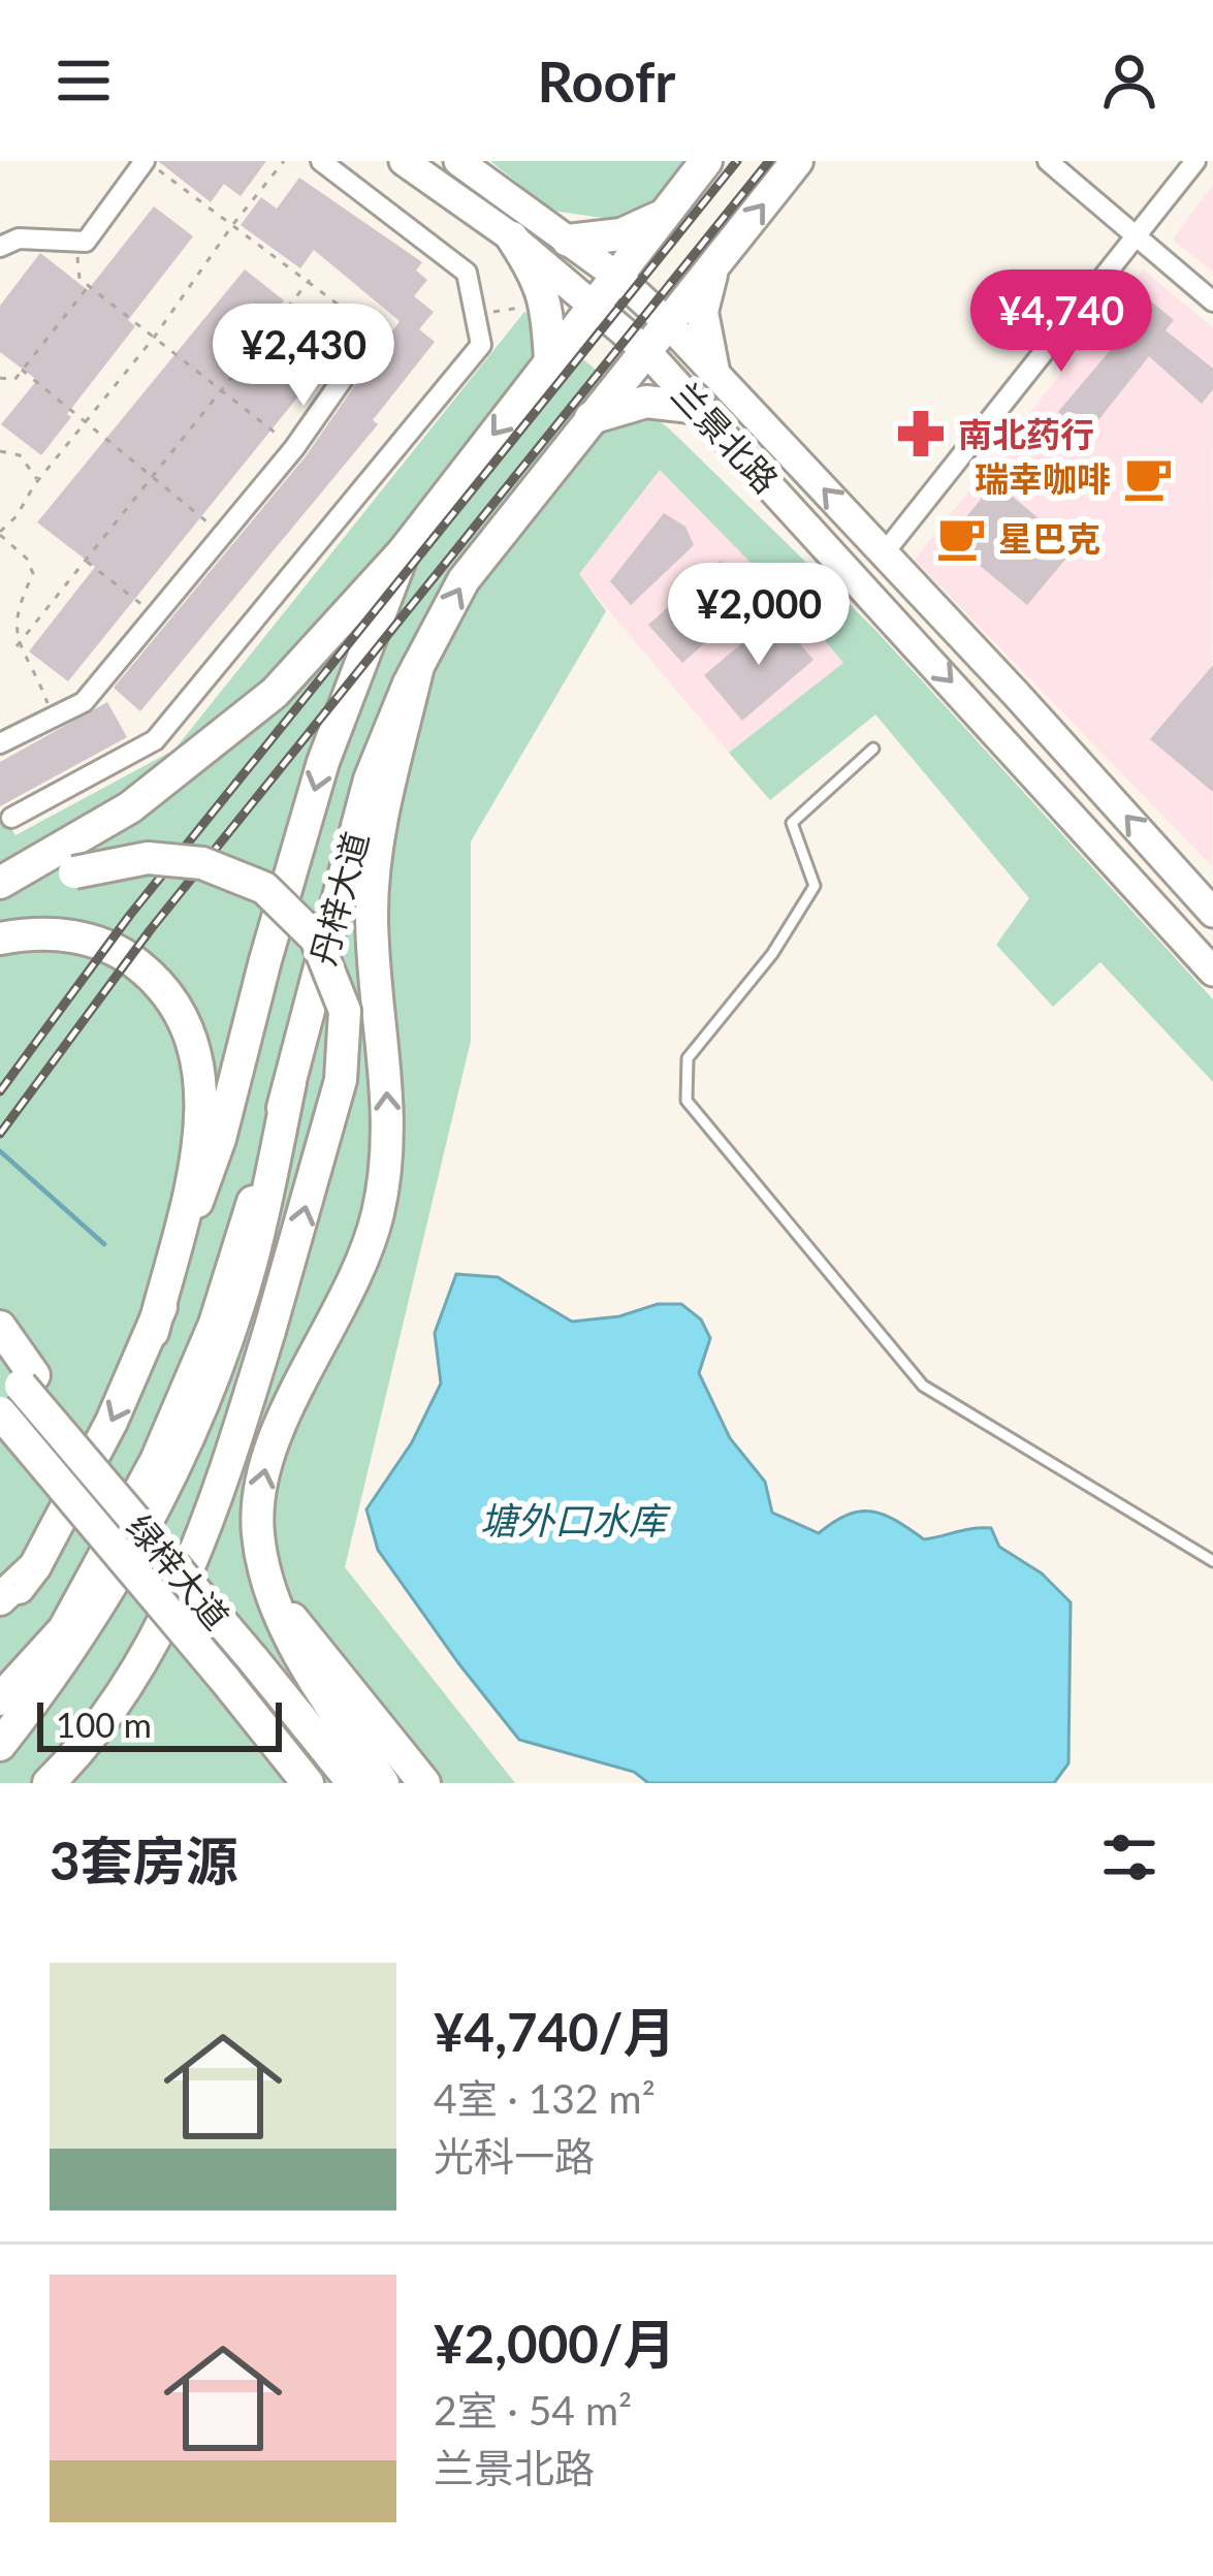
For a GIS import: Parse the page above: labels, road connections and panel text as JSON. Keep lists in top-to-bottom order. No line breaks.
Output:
{"streets":{"main road":["兰景北路","丹梓大道","绿梓大道"]},"crossings":[["兰景北路","丹梓大道"]],"water":["塘外口水库"],"places":{"pharmacy":["南北药行"],"cafe":["瑞幸咖啡","星巴克"]},"scale_bar":"100 m","page":{"header":"Roofr","price":["¥4,740","¥2,430","¥2,000"],"scale":"100 m","heading":"3套房源","list":[{"name":"¥4,740/月","note":"4室 · 132 m² · 光科一路"},{"name":"¥2,000/月","note":"2室 · 54 m² · 兰景北路"}]}}
